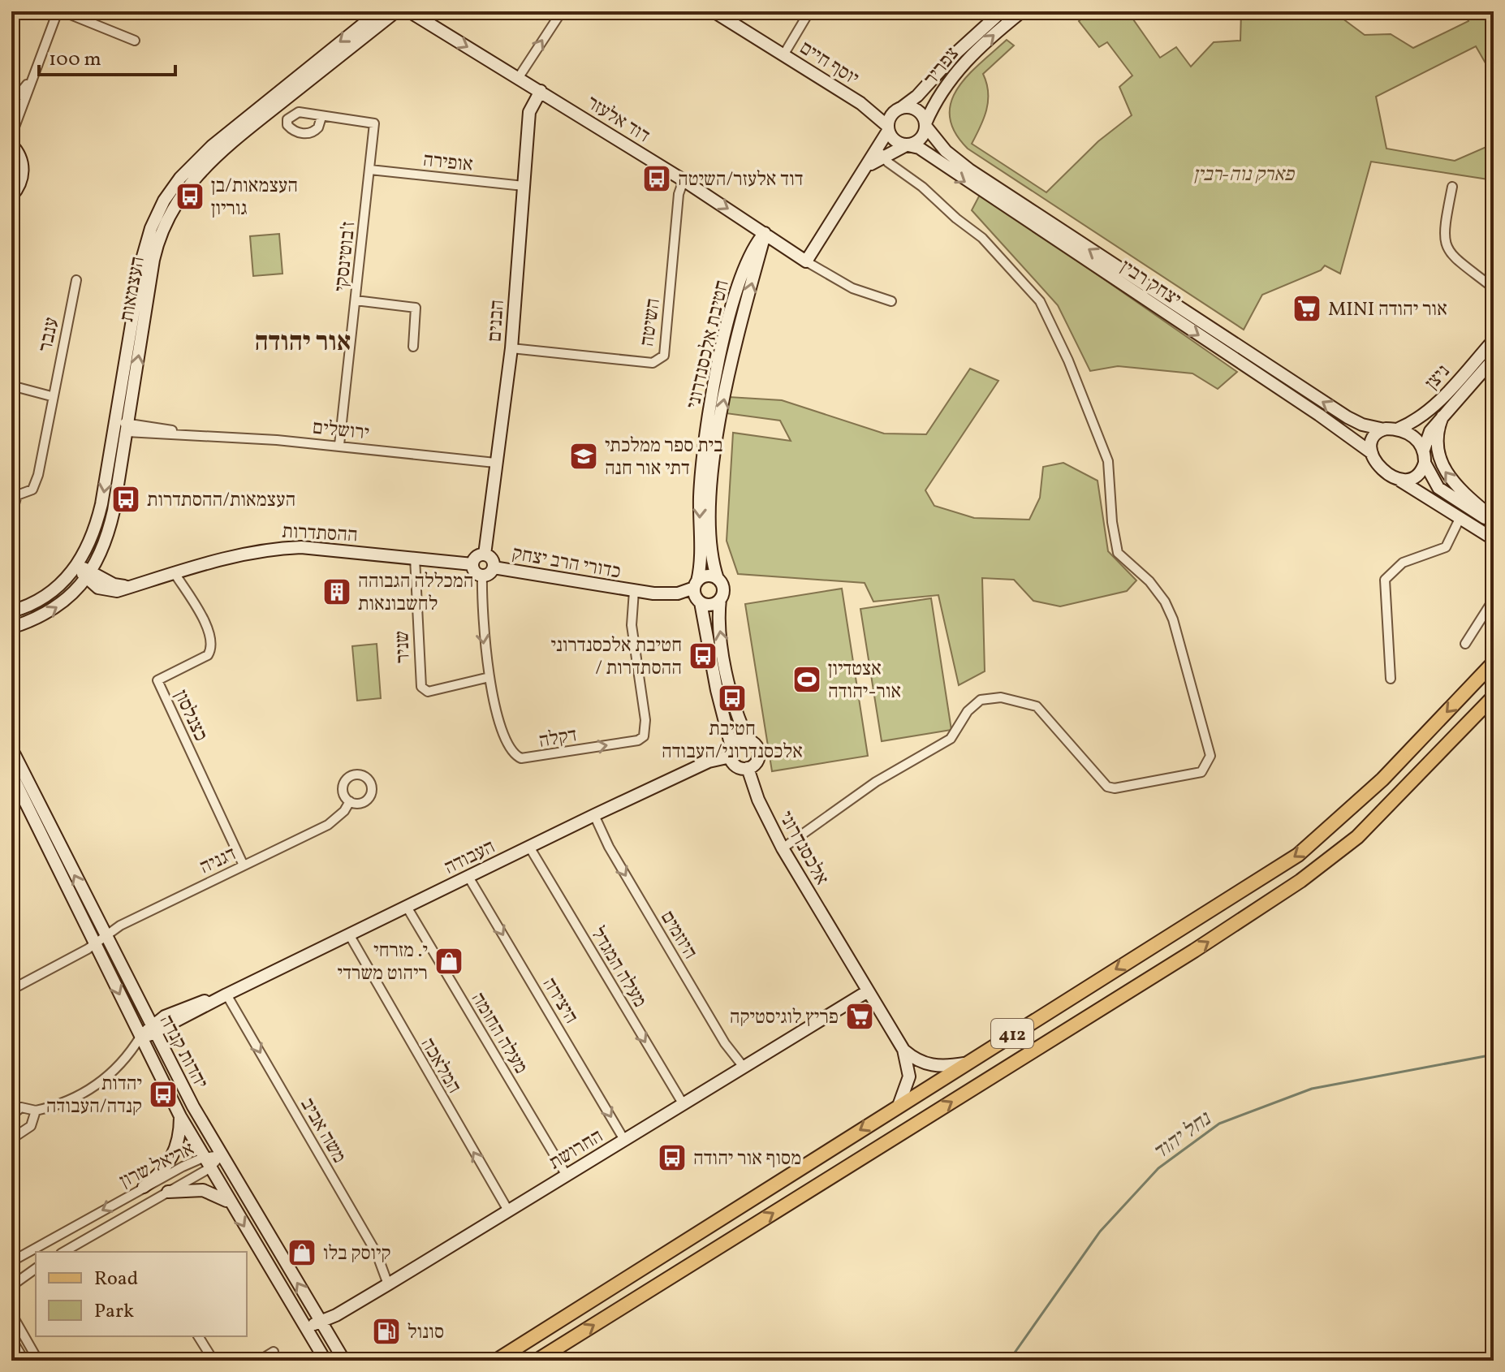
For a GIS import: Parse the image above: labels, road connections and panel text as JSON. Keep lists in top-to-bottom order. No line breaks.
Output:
{"streets":{"main road":["412"],"street":["יוסף חיים","צפריר","דוד אלעזר","אופירה","ז'בוטינסקי","יצחק רבין","העצמאות","הבנים","השיטה","ענבר","חטיבת אלכסנדרוני","ניצן","ירושלים","ההסתדרות","כדורי הרב יצחק","שניר","כצנלסון","דקלה","אלכסנדרוני","העבודה","דגניה","היוזמים","מעלה המגדל","היצירה","מעלה החומה","יהדות קנדה","המלאכה","משה אביב","החרושת","אריאל שרון"]},"crossings":[["יוסף חיים","צפריר"],["יוסף חיים","יצחק רבין"],["צפריר","יצחק רבין"],["דוד אלעזר","הבנים"],["דוד אלעזר","השיטה"],["דוד אלעזר","חטיבת אלכסנדרוני"],["אופירה","ז'בוטינסקי"],["אופירה","הבנים"],["ז'בוטינסקי","ירושלים"],["יצחק רבין","ניצן"],["העצמאות","ירושלים"],["העצמאות","ההסתדרות"],["הבנים","השיטה"],["הבנים","ירושלים"],["הבנים","ההסתדרות"],["הבנים","כדורי הרב יצחק"],["הבנים","דקלה"],["חטיבת אלכסנדרוני","אלכסנדרוני"],["חטיבת אלכסנדרוני","העבודה"],["ההסתדרות","כדורי הרב יצחק"],["ההסתדרות","שניר"],["ההסתדרות","כצנלסון"],["ההסתדרות","דקלה"],["כדורי הרב יצחק","דקלה"],["שניר","דקלה"],["כצנלסון","דגניה"],["אלכסנדרוני","העבודה"],["אלכסנדרוני","החרושת"],["העבודה","היוזמים"],["העבודה","מעלה המגדל"],["העבודה","היצירה"],["העבודה","מעלה החומה"],["העבודה","יהדות קנדה"],["העבודה","המלאכה"],["העבודה","משה אביב"],["דגניה","יהדות קנדה"],["היוזמים","החרושת"],["מעלה המגדל","החרושת"],["היצירה","החרושת"],["מעלה החומה","החרושת"],["יהדות קנדה","החרושת"],["יהדות קנדה","אריאל שרון"],["המלאכה","החרושת"],["משה אביב","החרושת"]],"one_way":["דוד אלעזר","היוזמים","מעלה המגדל","היצירה","המלאכה","משה אביב"],"districts":["אור יהודה"],"water":["נחל יהוד"],"parks":["פארק נוה-רבין"],"places":{"bus stop":["דוד אלעזר/השיטה","העצמאות/בן גוריון","העצמאות/ההסתדרות","חטיבת אלכסנדרוני / ההסתדרות","חטיבת אלכסנדרוני/העבודה","יהדות קנדה/העבודה","מסוף אור יהודה"],"supermarket":["MINI אור יהודה","פריץ לוגיסטיקה"],"school or university":["בית ספר ממלכתי דתי אור חנה"],"building":["המכללה הגבוהה לחשבונאות"],"sports":["אצטדיון אור-יהודה"],"shop":["י. מזרחי ריהוט משרדי","קיוסק בלו"],"fuel station":["סונול"]},"legend":["Road","Park"],"scale_bar":"100 m"}
